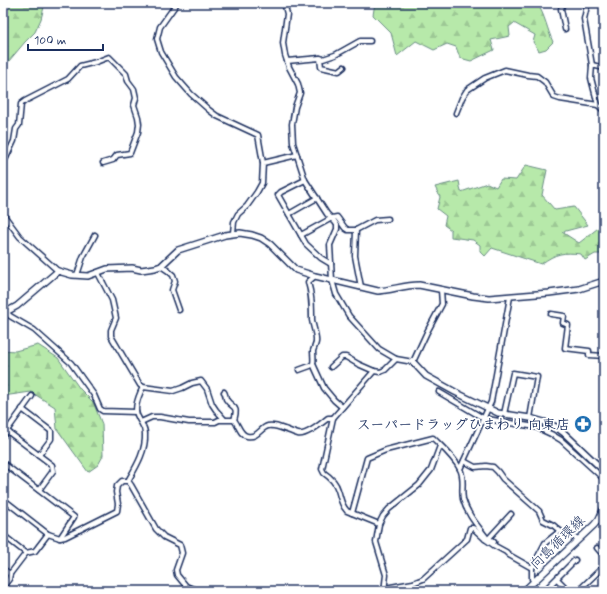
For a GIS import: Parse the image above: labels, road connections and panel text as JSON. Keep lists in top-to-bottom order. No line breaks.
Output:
{"streets":{"main road":["向島循環線"]},"places":{"pharmacy":["スーパードラッグひまわり 向東店"]},"scale_bar":"100 m"}
